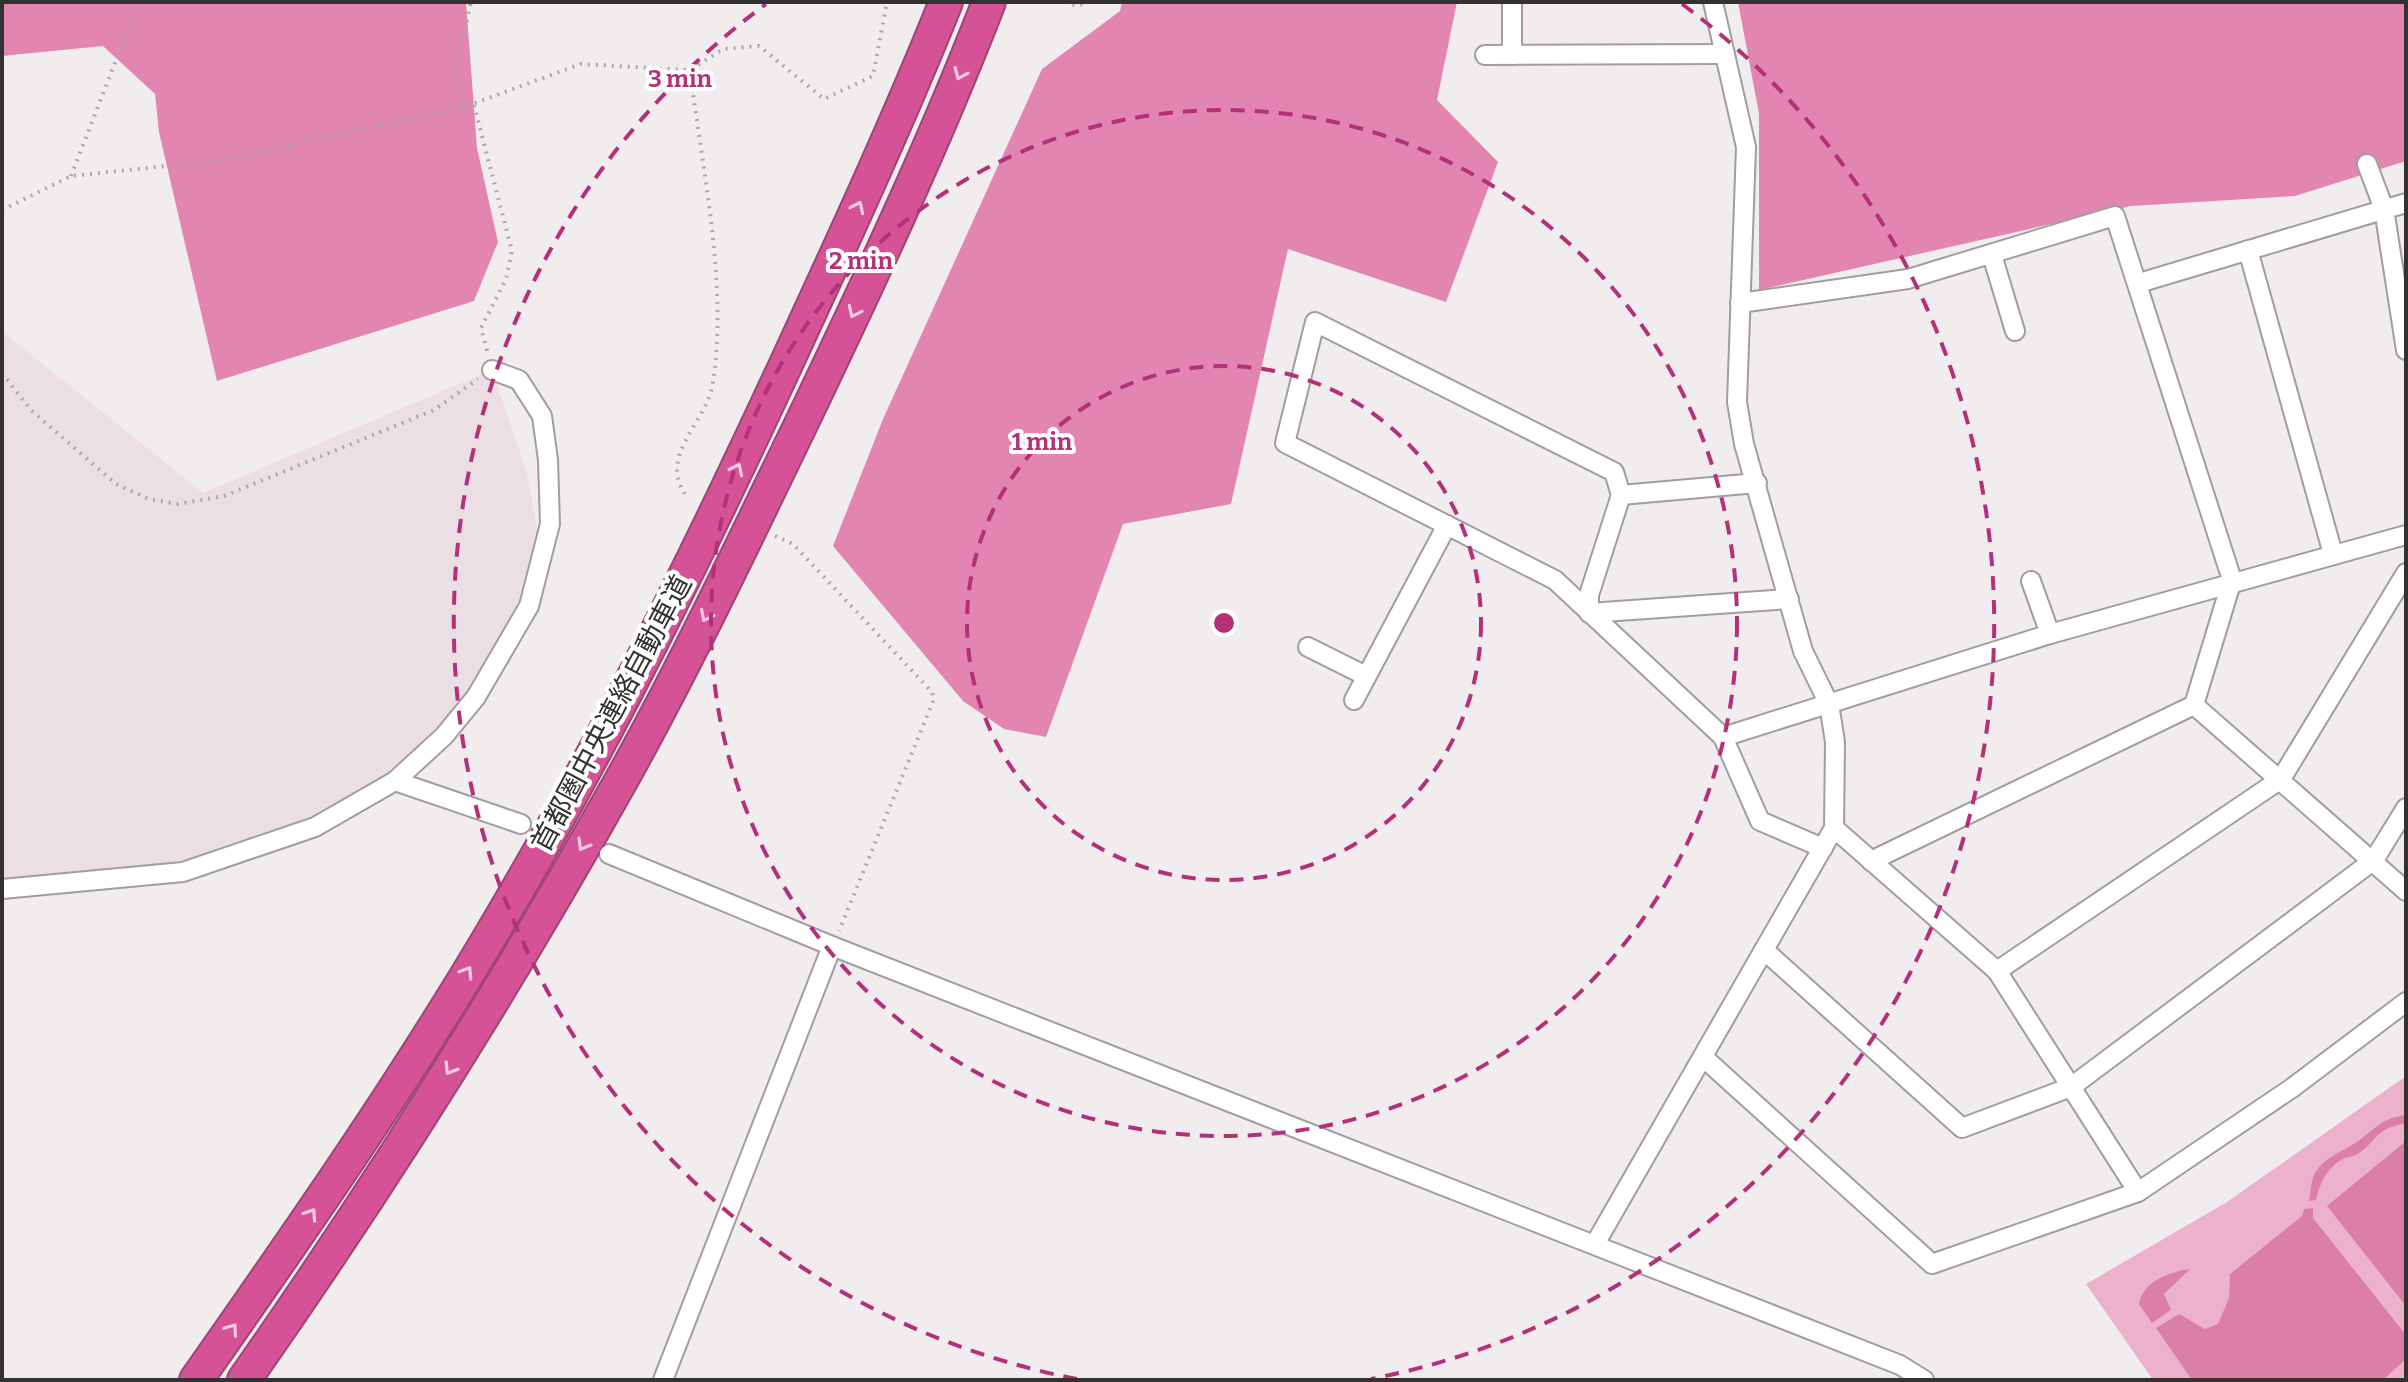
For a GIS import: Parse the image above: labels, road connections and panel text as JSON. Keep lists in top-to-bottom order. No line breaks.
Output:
{"streets":{"highway":["首都圏中央連絡自動車道"]},"rings":["3 min","2 min","1 min"]}
